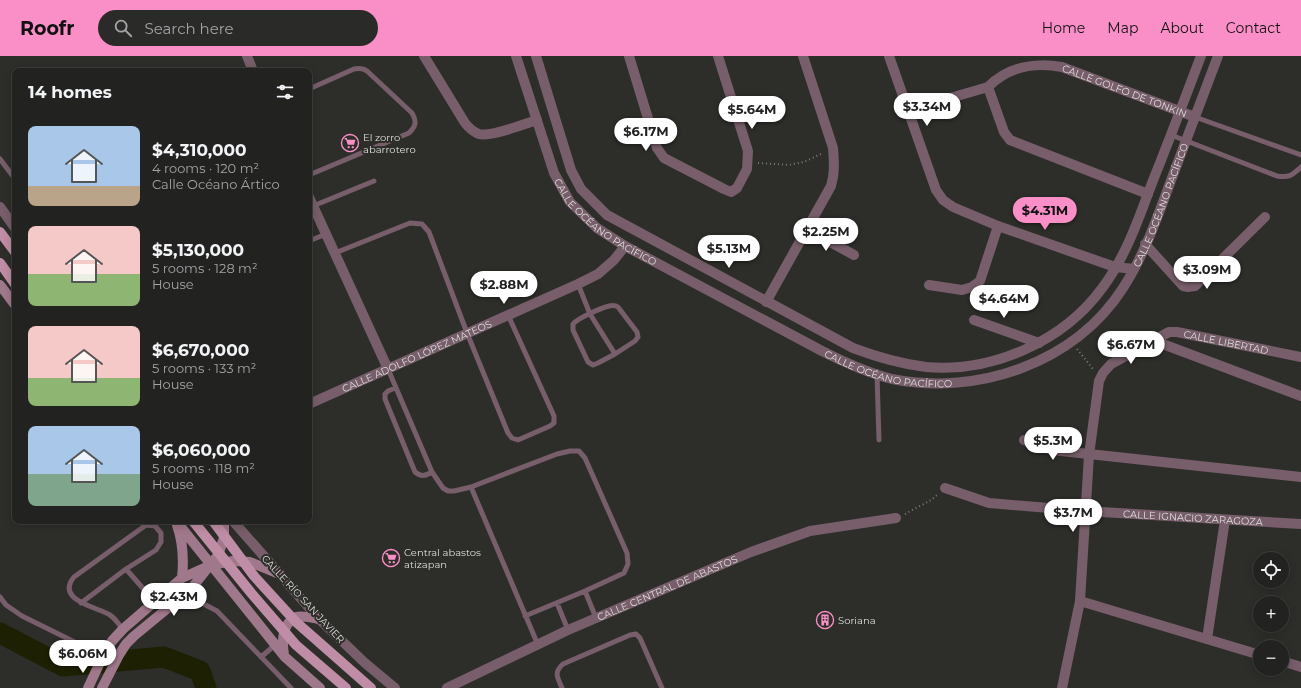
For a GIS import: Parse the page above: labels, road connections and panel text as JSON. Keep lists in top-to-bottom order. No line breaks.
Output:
{"streets":{"street":["CALLE GOLFO DE TONKIN","CALLE OCÉANO PACÍFICO","CALLE LIBERTAD","CALLE ADOLFO LÓPEZ MATEOS","CALLE IGNACIO ZARAGOZA","CALLE CENTRAL DE ABASTOS","CALLE RÍO SAN JAVIER"]},"crossings":[["CALLE GOLFO DE TONKIN","CALLE OCÉANO PACÍFICO"],["CALLE OCÉANO PACÍFICO","CALLE ADOLFO LÓPEZ MATEOS"]],"places":{"supermarket":["El zorro abarrotero","Central abastos atizapan"],"building":["Soriana"]},"page":{"header":"Roofr","search":"Search here","nav":["Home","Map","About","Contact"],"heading":"14 homes","price":["$3.34M","$5.64M","$6.17M","$4.31M","$2.25M","$5.13M","$3.09M","$2.88M","$4.64M","$6.67M","$5.3M","$3.7M","$2.43M","$6.06M"],"list":[{"name":"$4,310,000","note":"4 rooms · 120 m² · Calle Océano Ártico"},{"name":"$5,130,000","note":"5 rooms · 128 m² · House"},{"name":"$6,670,000","note":"5 rooms · 133 m² · House"},{"name":"$6,060,000","note":"5 rooms · 118 m² · House"}],"map_buttons":["+","−"]}}
